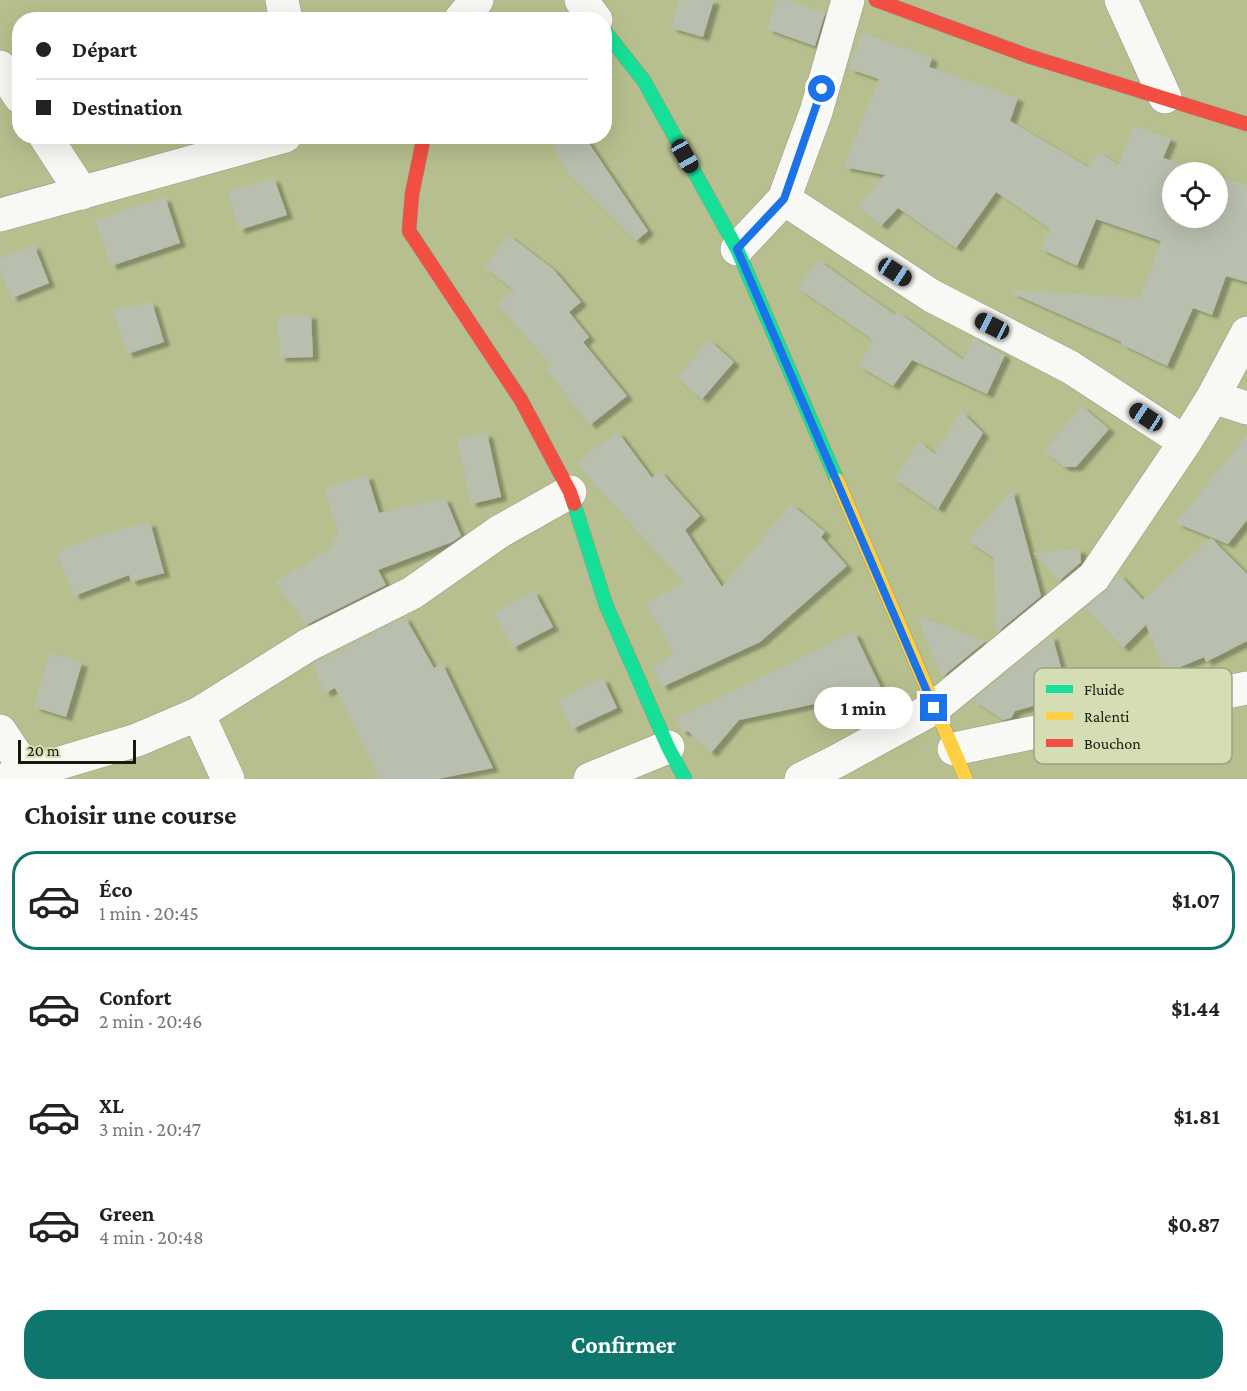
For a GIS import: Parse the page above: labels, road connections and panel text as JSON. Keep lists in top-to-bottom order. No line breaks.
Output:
{"legend":["Fluide","Ralenti","Bouchon"],"scale_bar":"20 m","page":{"banner":["Départ","Destination"],"bubble":"1 min","scale":"20 m","heading":"Choisir une course","list":[{"name":"Éco","note":"1 min · 20:45","value":"$1.07"},{"name":"Confort","note":"2 min · 20:46","value":"$1.44"},{"name":"XL","note":"3 min · 20:47","value":"$1.81"},{"name":"Green","note":"4 min · 20:48","value":"$0.87"}],"buttons":"Confirmer"}}
